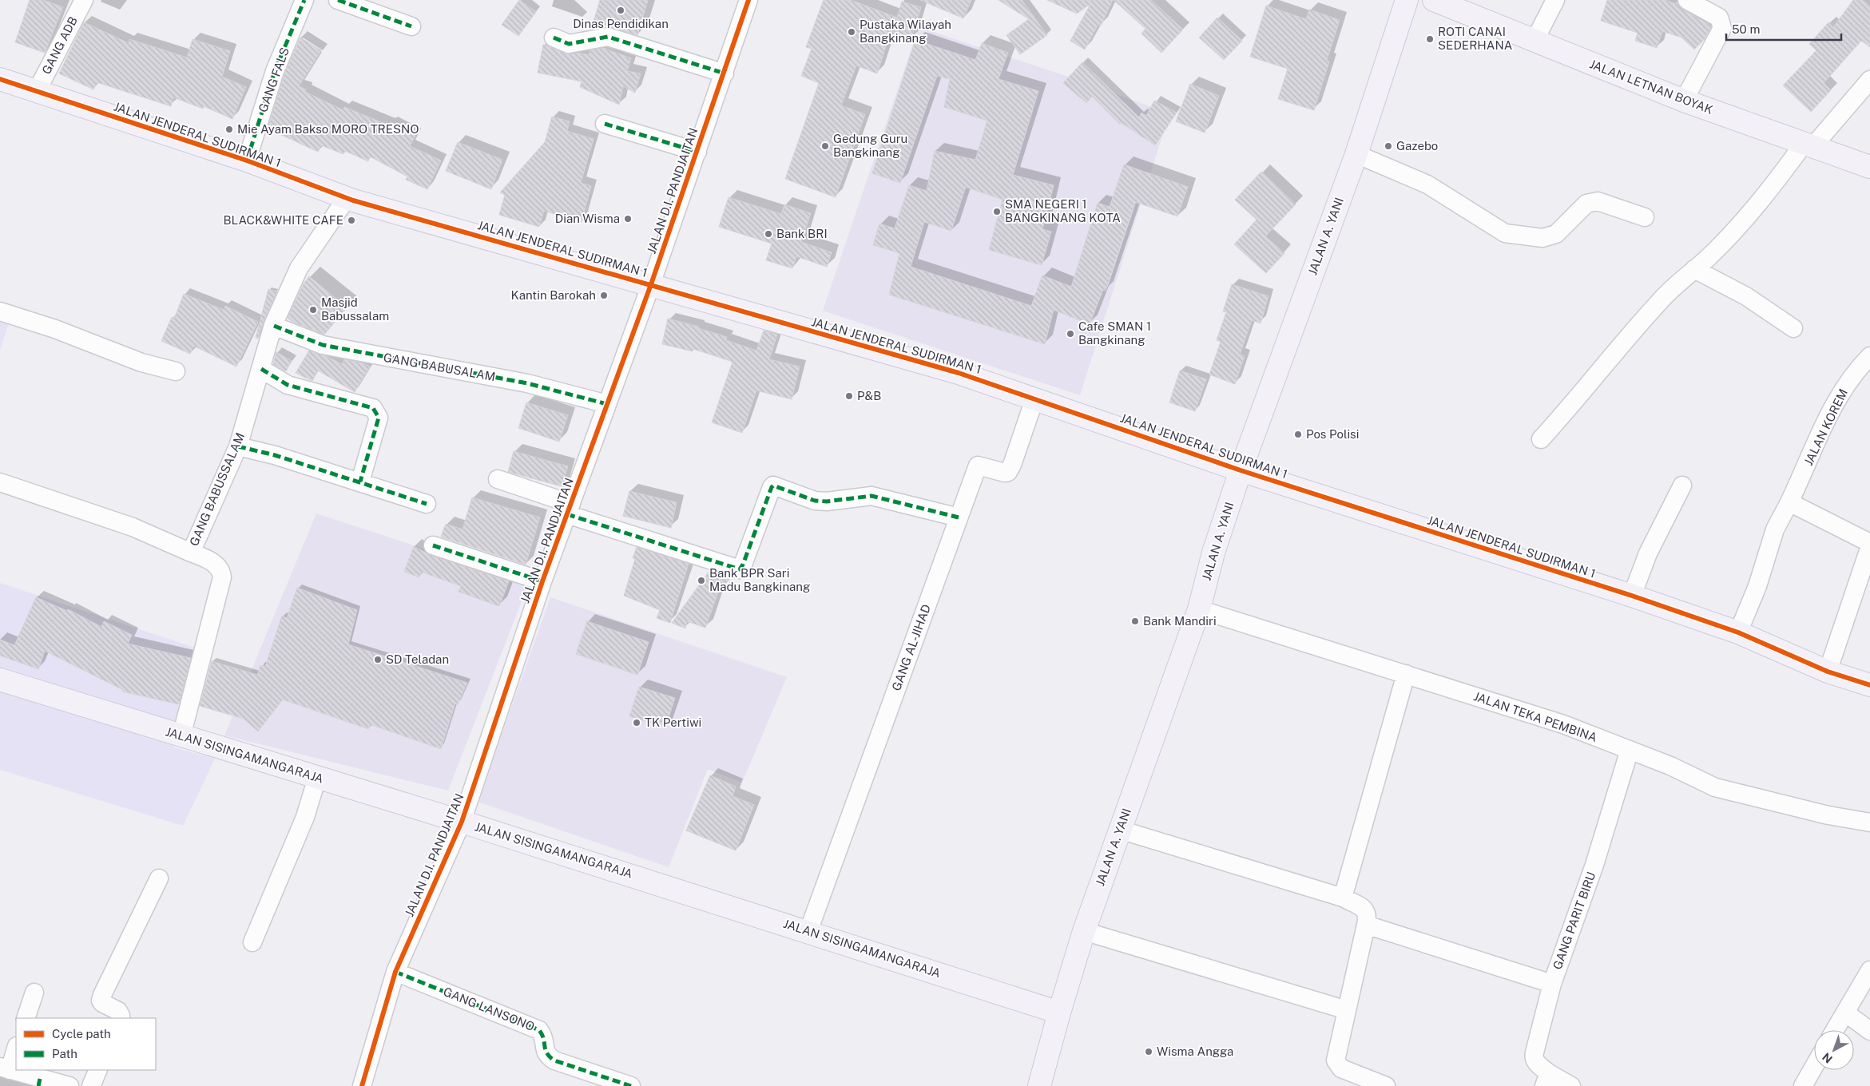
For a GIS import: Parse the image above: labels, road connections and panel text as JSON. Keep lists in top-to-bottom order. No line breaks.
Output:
{"streets":{"street":["GANG ADB","GANG FALS","JALAN LETNAN BOYAK","JALAN JENDERAL SUDIRMAN 1","JALAN D.I. PANDJAITAN","JALAN A. YANI","GANG BABUSALAM","JALAN KOREM","GANG BABUSSALAM","GANG AL-JIHAD","JALAN TEKA PEMBINA","JALAN SISINGAMANGARAJA","GANG PARIT BIRU","GANG LANSONO"]},"crossings":[["GANG ADB","JALAN JENDERAL SUDIRMAN 1"],["GANG FALS","JALAN JENDERAL SUDIRMAN 1"],["JALAN JENDERAL SUDIRMAN 1","JALAN D.I. PANDJAITAN"],["JALAN JENDERAL SUDIRMAN 1","JALAN A. YANI"],["JALAN JENDERAL SUDIRMAN 1","JALAN KOREM"],["JALAN JENDERAL SUDIRMAN 1","GANG BABUSSALAM"],["JALAN JENDERAL SUDIRMAN 1","GANG AL-JIHAD"],["JALAN D.I. PANDJAITAN","GANG BABUSALAM"],["JALAN D.I. PANDJAITAN","JALAN SISINGAMANGARAJA"],["JALAN D.I. PANDJAITAN","GANG LANSONO"],["JALAN A. YANI","JALAN TEKA PEMBINA"],["JALAN A. YANI","JALAN SISINGAMANGARAJA"],["GANG BABUSALAM","GANG BABUSSALAM"],["GANG BABUSSALAM","JALAN SISINGAMANGARAJA"],["GANG AL-JIHAD","JALAN SISINGAMANGARAJA"],["JALAN TEKA PEMBINA","GANG PARIT BIRU"]],"places":["Dinas Pendidikan","Pustaka Wilayah Bangkinang","ROTI CANAI SEDERHANA","Mie Ayam Bakso MORO TRESNO","Gedung Guru Bangkinang","Gazebo","SMA NEGERI 1 BANGKINANG KOTA","Dian Wisma","BLACK&WHITE CAFE","Bank BRI","Kantin Barokah","Masjid Babussalam","Cafe SMAN 1 Bangkinang","P&B","Pos Polisi","Bank BPR Sari Madu Bangkinang","Bank Mandiri","SD Teladan","TK Pertiwi","Wisma Angga"],"legend":["Cycle path","Path"],"scale_bar":"50 m","north":"bottom left"}
